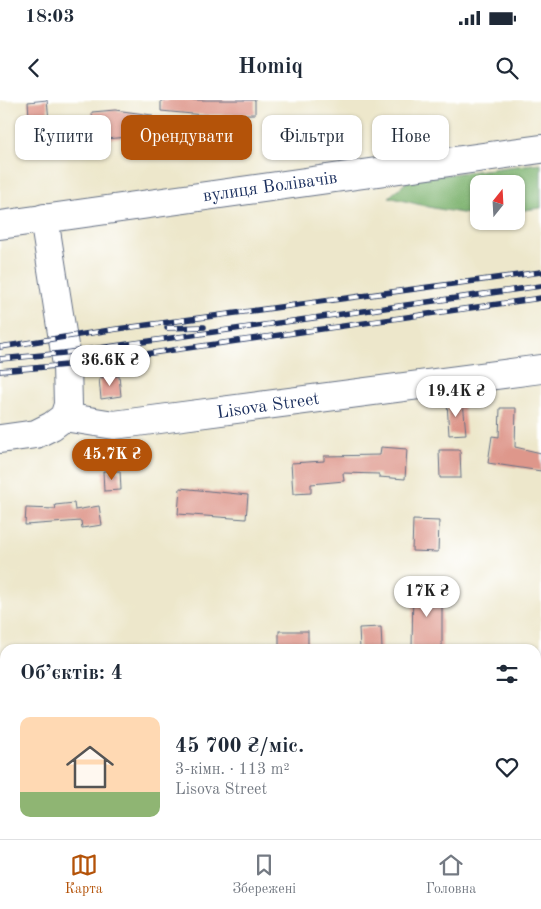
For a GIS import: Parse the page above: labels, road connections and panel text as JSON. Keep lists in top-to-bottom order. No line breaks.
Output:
{"streets":{"street":["вулиця Волівачів","Lisova Street"]},"north":"top","page":{"status":"18:03","header":"Homiq","chip":["Купити","Орендувати","Фільтри","Нове"],"price":["36.6K ₴","19.4K ₴","45.7K ₴","17K ₴"],"heading":"Об’єктів: 4","list":[{"name":"45 700 ₴/міс.","note":"3-кімн. · 113 m² · Lisova Street"}],"tabs":["Карта","Збережені","Головна"]}}
